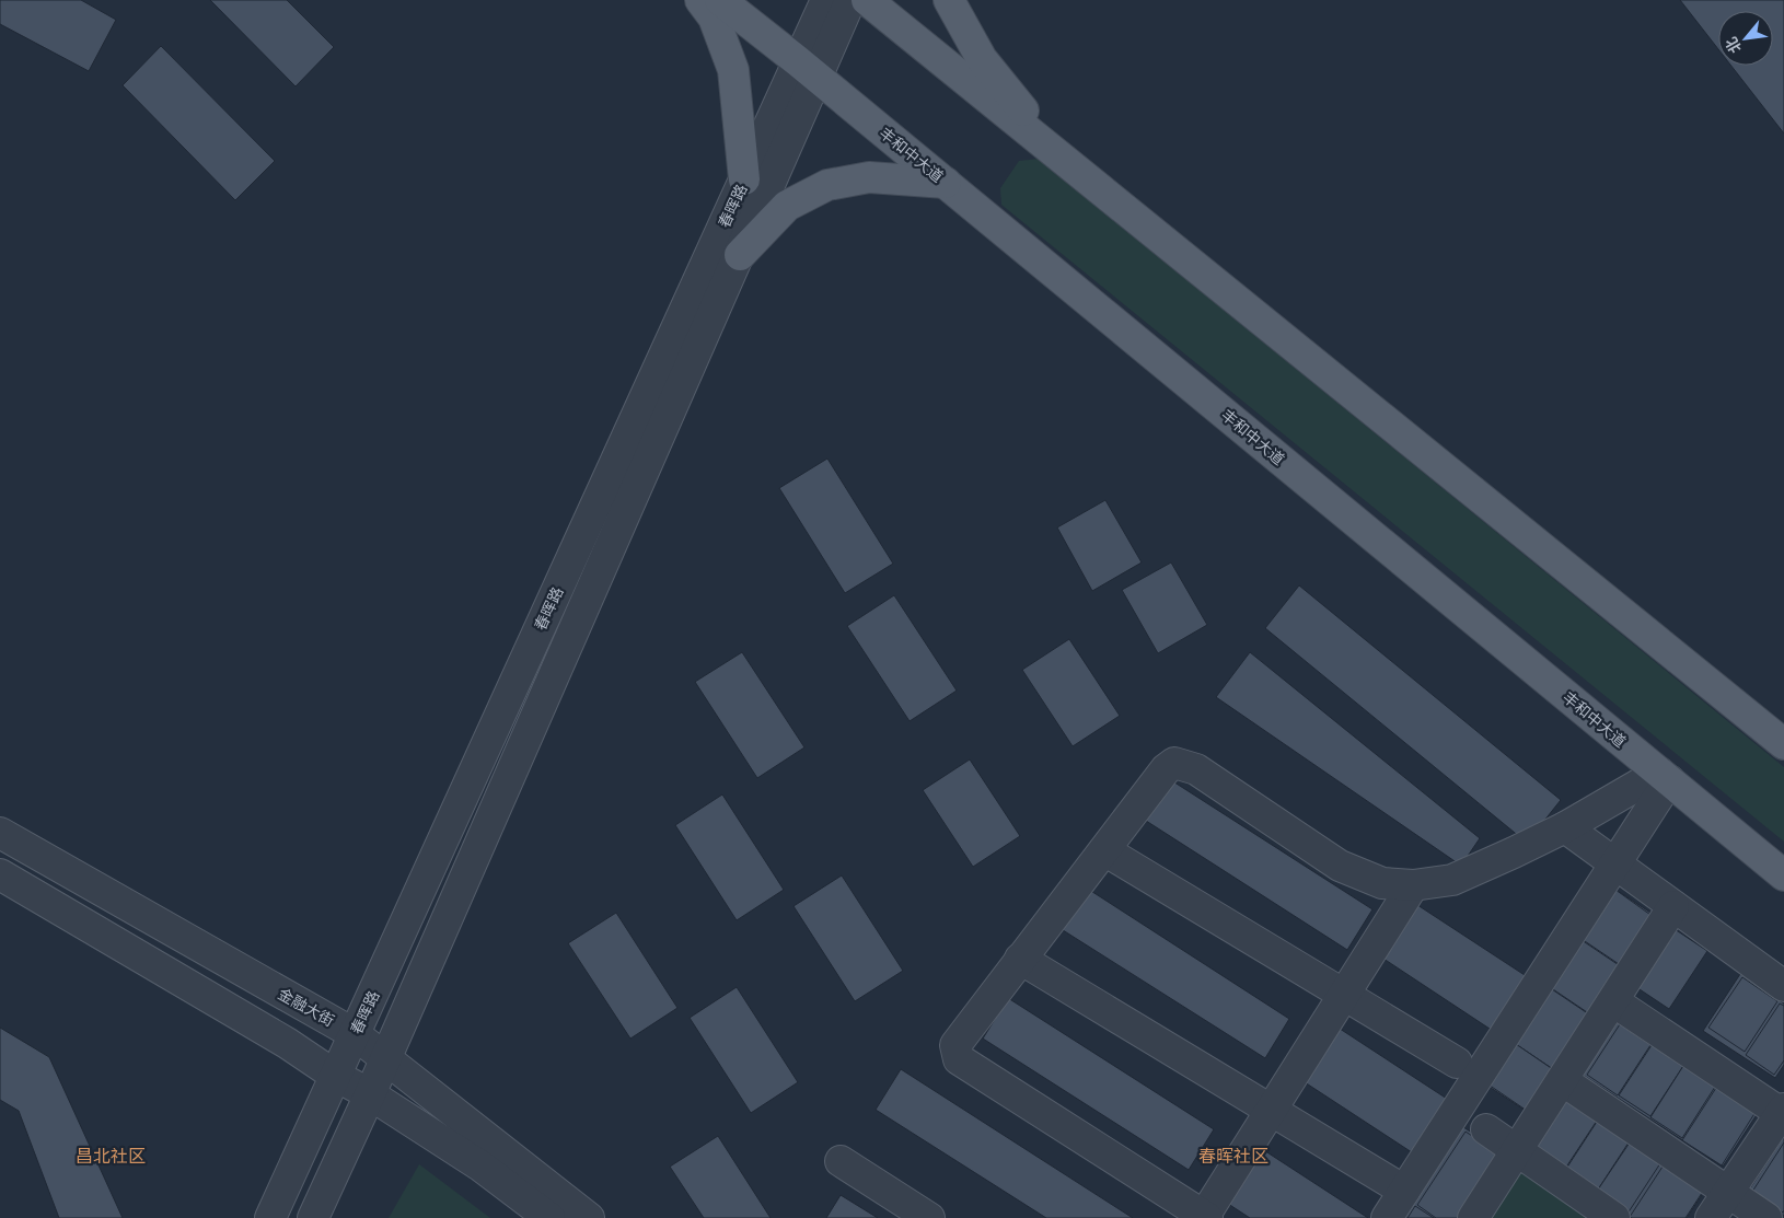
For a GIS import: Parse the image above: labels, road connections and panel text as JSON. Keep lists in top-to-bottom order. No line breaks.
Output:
{"streets":{"main road":["丰和中大道"],"street":["春晖路","金融大街"]},"crossings":[["丰和中大道","春晖路"],["春晖路","金融大街"]],"districts":["昌北社区","春晖社区"],"north":"bottom left"}
